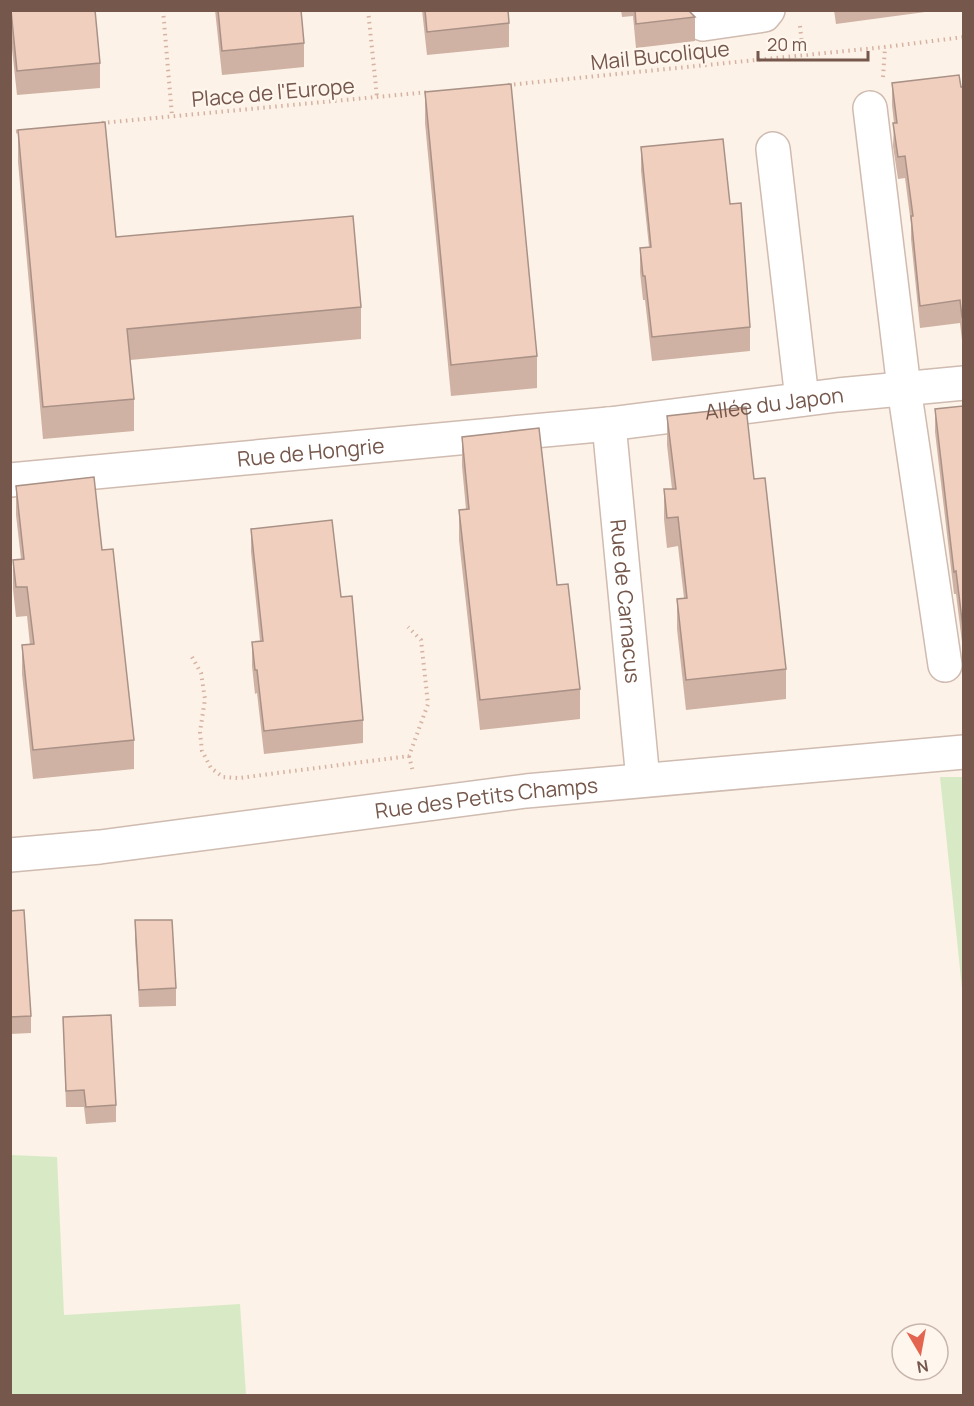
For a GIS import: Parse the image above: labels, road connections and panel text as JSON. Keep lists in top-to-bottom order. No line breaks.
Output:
{"streets":{"street":["Allée du Japon","Rue de Hongrie","Rue de Carnacus","Rue des Petits Champs"],"path":["Mail Bucolique","Place de l'Europe"]},"crossings":[["Allée du Japon","Rue de Hongrie"],["Allée du Japon","Rue de Carnacus"],["Rue de Hongrie","Rue de Carnacus"],["Rue de Carnacus","Rue des Petits Champs"]],"scale_bar":"20 m","north":"bottom"}
